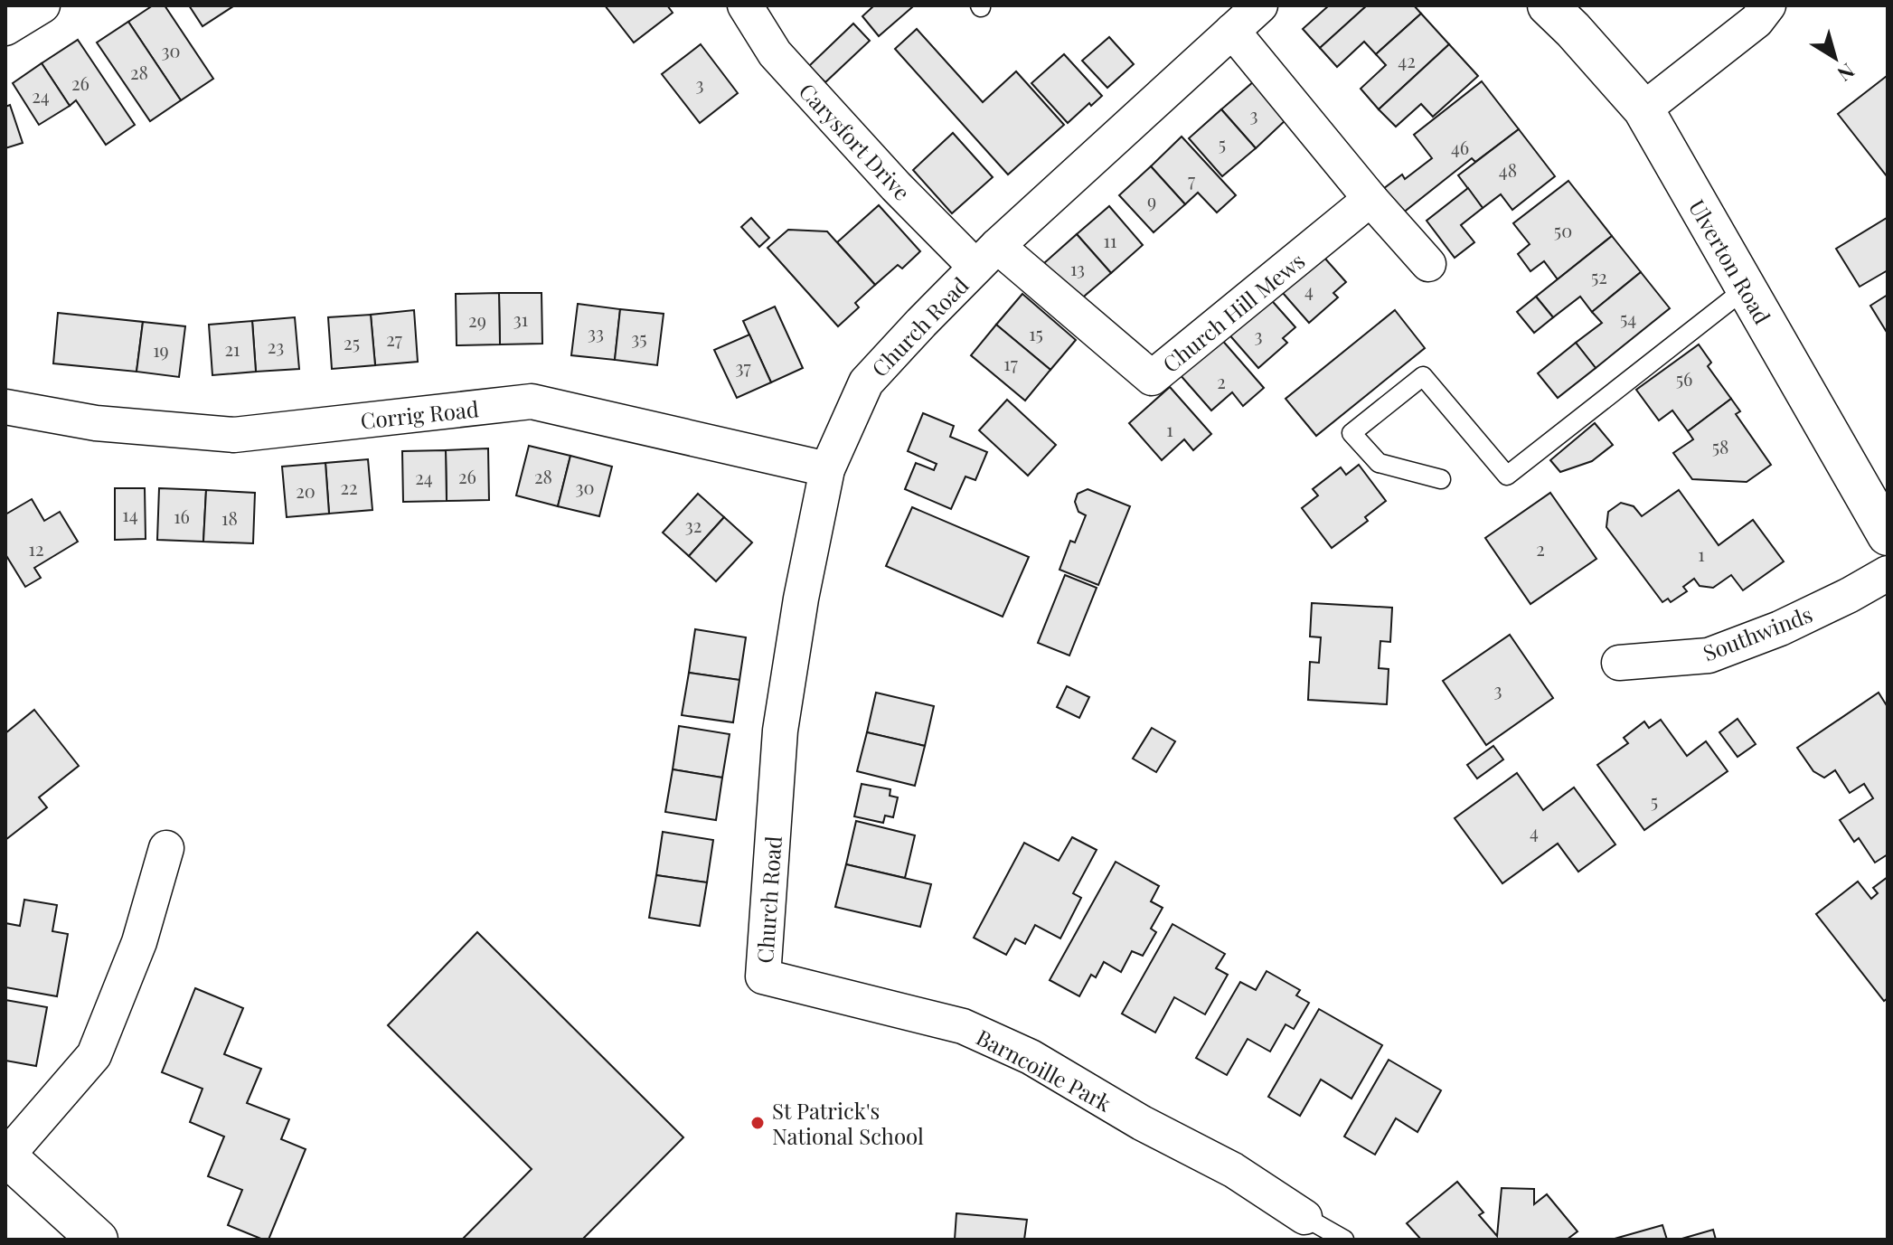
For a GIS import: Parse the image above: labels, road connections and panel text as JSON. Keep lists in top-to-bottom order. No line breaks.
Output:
{"streets":{"main road":["Ulverton Road"],"street":["Carysfort Drive","Church Hill Mews","Church Road","Corrig Road","Southwinds","Barncoille Park"]},"crossings":[["Carysfort Drive","Church Hill Mews"],["Carysfort Drive","Church Road"],["Church Hill Mews","Church Road"],["Church Road","Corrig Road"],["Church Road","Barncoille Park"]],"places":["St Patrick's National School"],"house_numbers":["30","42","28","26","3","24","3","5","46","48","7","9","50","11","13","52","4","54","31","29","33","15","3","35","27","25","23","21","19","17","37","56","2","1","58","26","28","24","22","30","20","14","16","18","32","12","2","1","3","5","4"],"north":"bottom right"}
